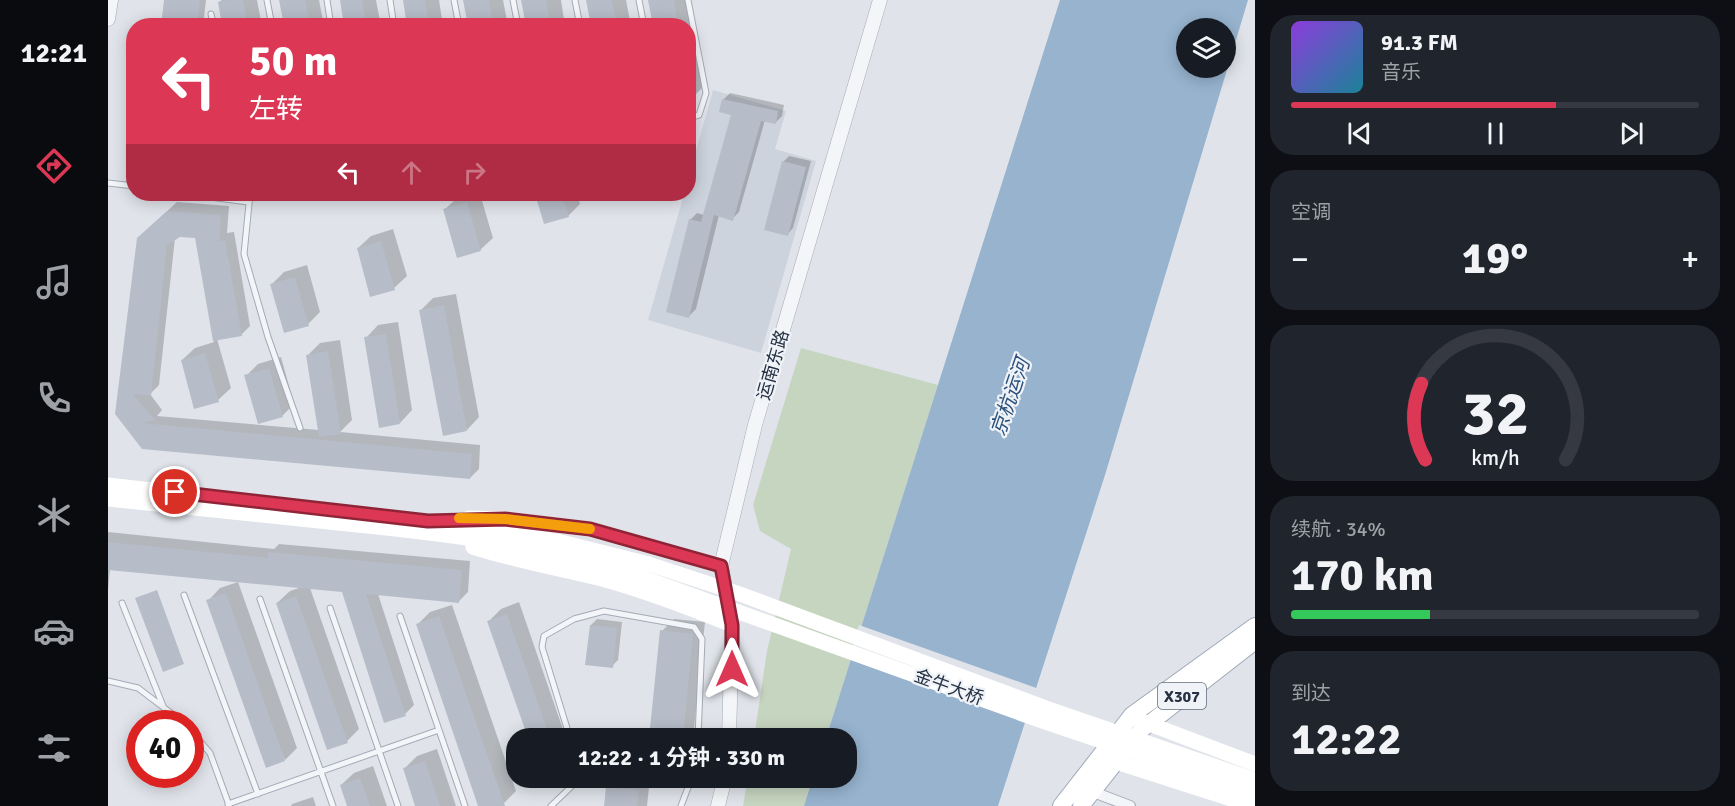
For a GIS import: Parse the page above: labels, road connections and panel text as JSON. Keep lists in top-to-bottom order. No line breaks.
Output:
{"streets":{"main road":["金牛大桥","X307"],"street":["运南东路"]},"water":["京杭运河"],"page":{"tabs":"12:21","turn":["50 m","左转"],"song":["91.3 FM","音乐"],"tile":["空调",["续航 · 34%","170 km"],["到达","12:22"]],"heat":["−","19°","+"],"limit":"40","trip":"12:22 · 1 分钟 · 330 m","gauge":["32","km/h"]}}
